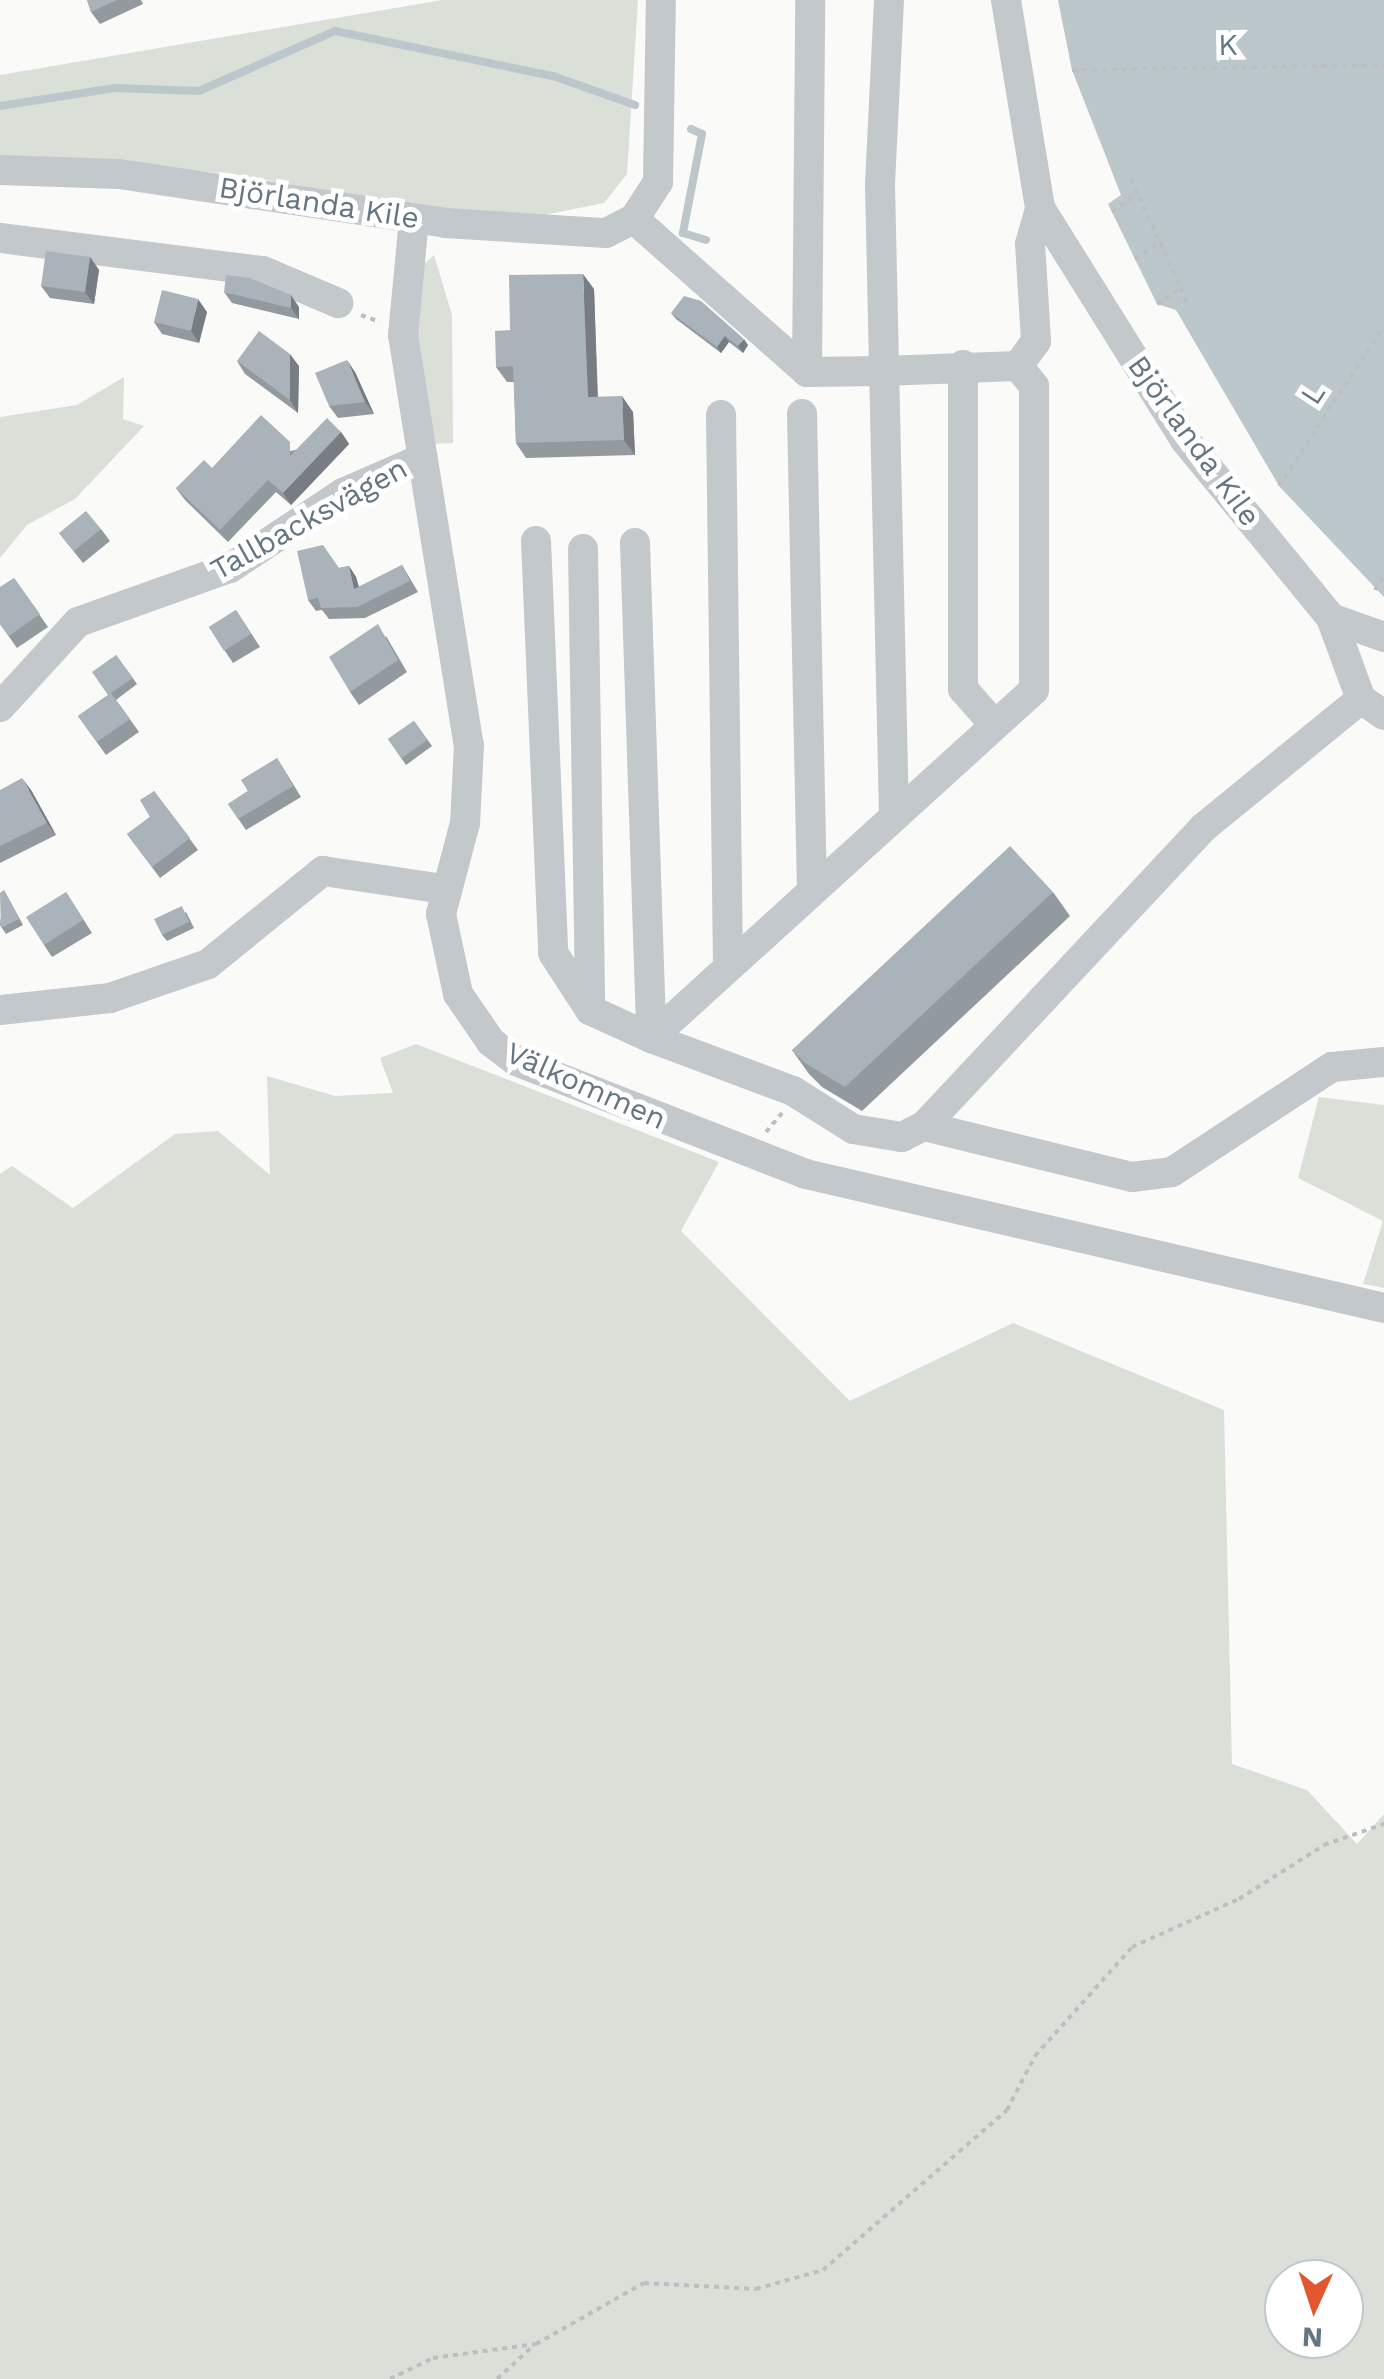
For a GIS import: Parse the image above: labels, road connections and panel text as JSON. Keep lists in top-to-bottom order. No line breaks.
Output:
{"streets":{"street":["Björlanda Kile","Tallbacksvägen","Välkommen"],"path":["K","L"]},"crossings":[["Björlanda Kile","Välkommen"],["Tallbacksvägen","Välkommen"]],"north":"bottom"}
